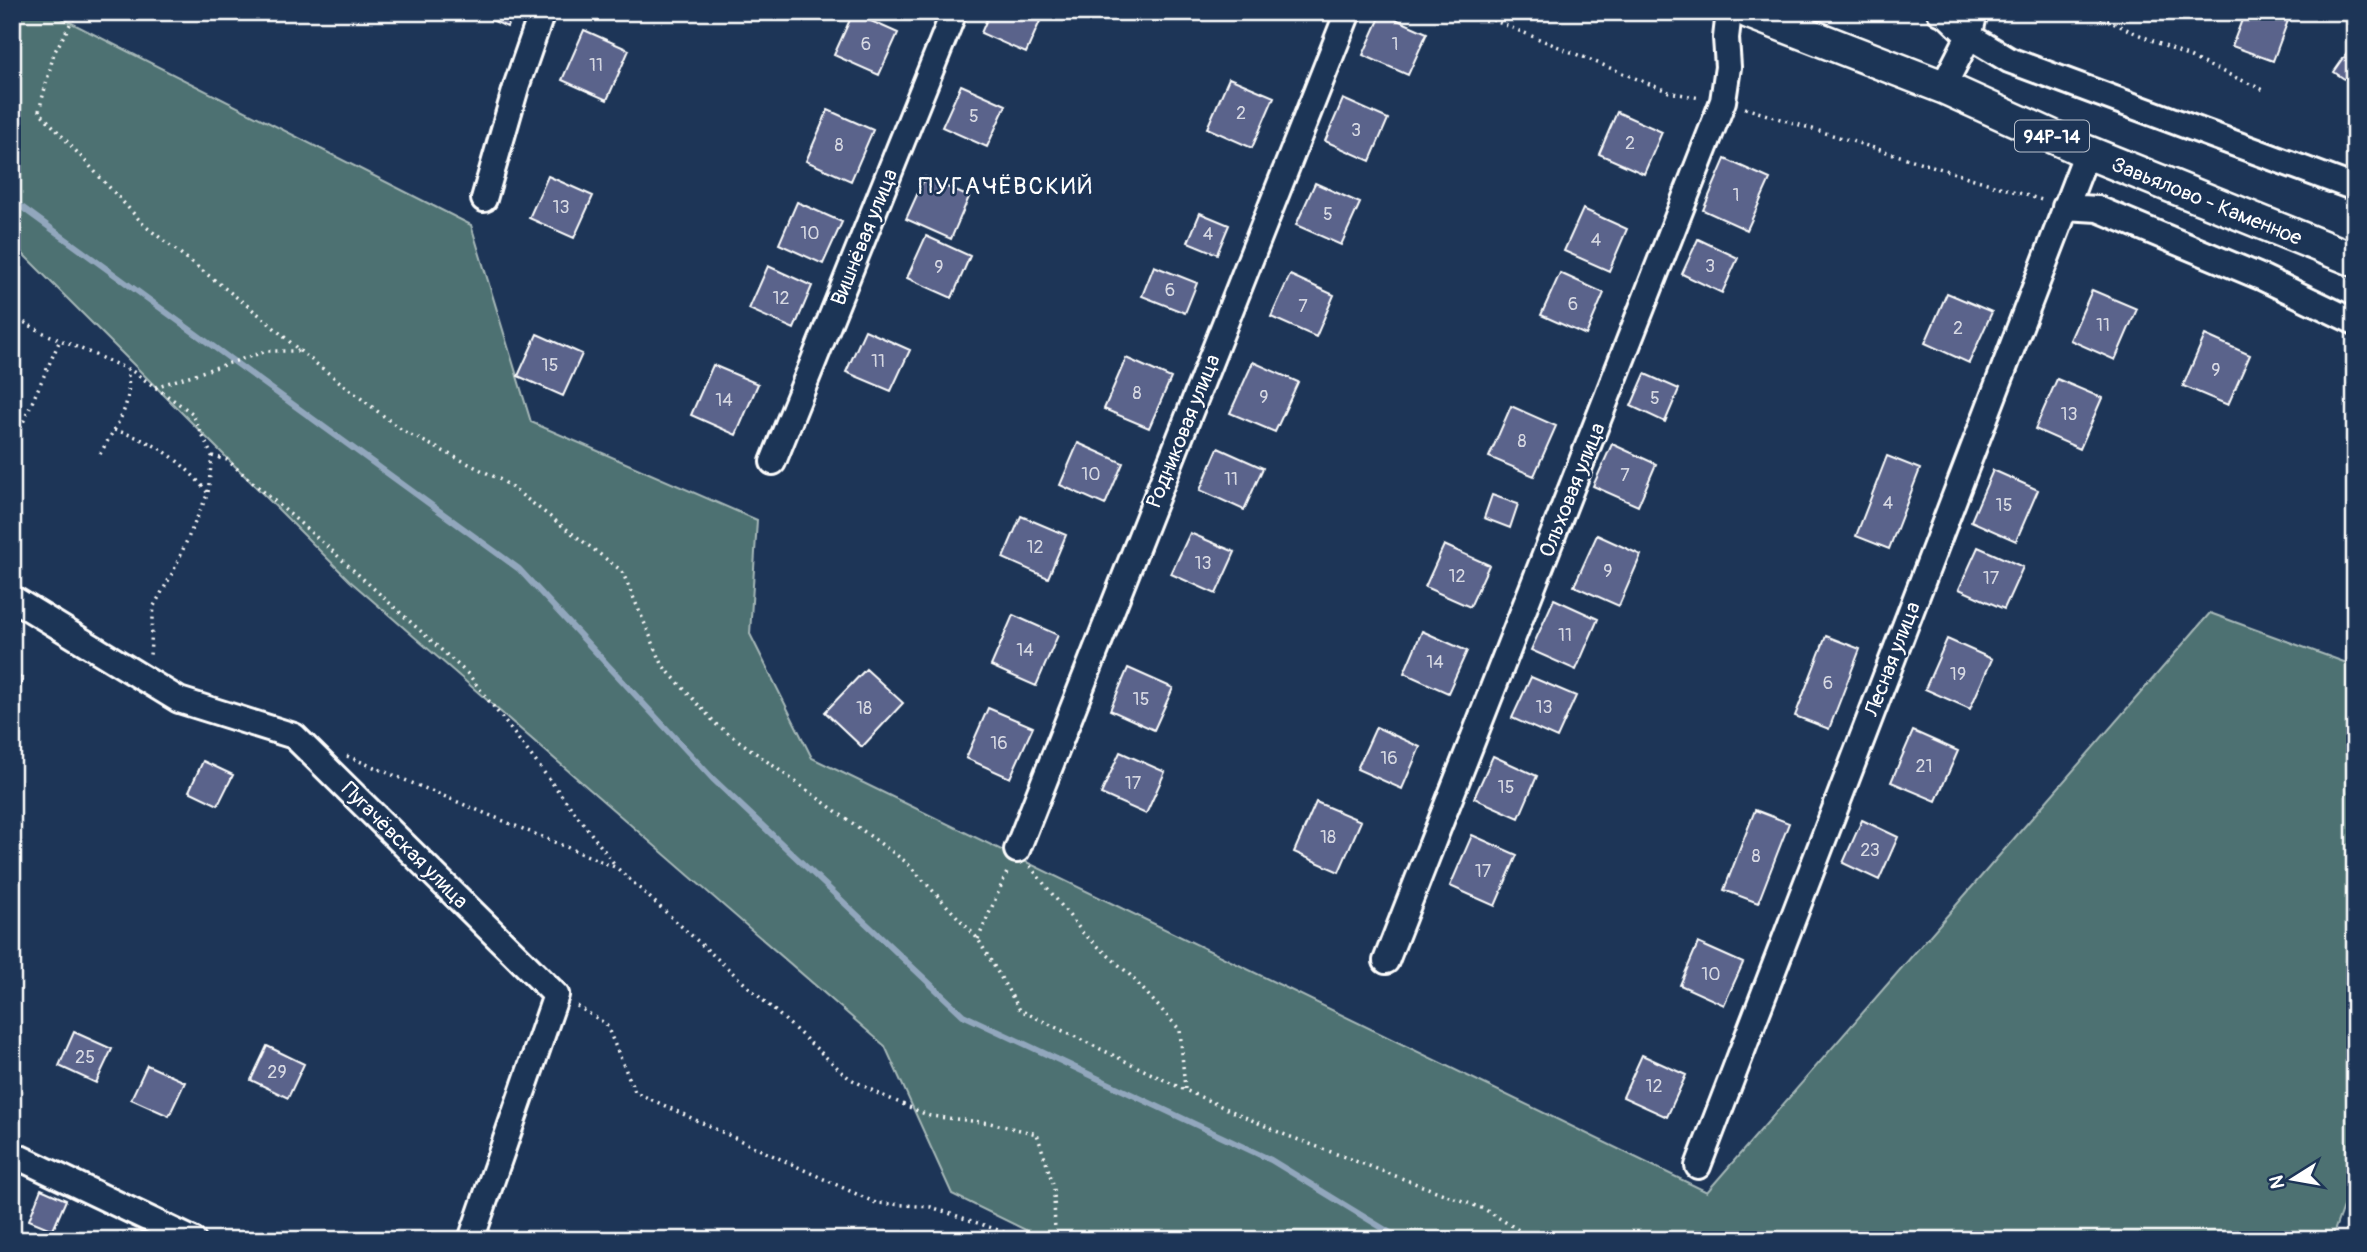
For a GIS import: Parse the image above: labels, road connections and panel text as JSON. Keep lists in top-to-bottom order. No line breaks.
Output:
{"streets":{"main road":["94Р-14","Завьялово - Каменное"],"street":["Вишнёвая улица","Родниковая улица","Ольховая улица","Лесная улица","Пугачёвская улица"]},"crossings":[["Завьялово - Каменное","Лесная улица"]],"districts":["ПУГАЧЁВСКИЙ"],"house_numbers":["6","1","11","2","5","3","2","8","1","13","5","10","4","4","3","9","6","12","6","7","11","2","11","15","9","8","9","5","14","13","8","10","7","11","4","15","12","13","9","12","17","11","14","14","19","6","15","13","18","16","16","21","17","15","18","23","8","17","10","25","29","12"],"north":"left"}
